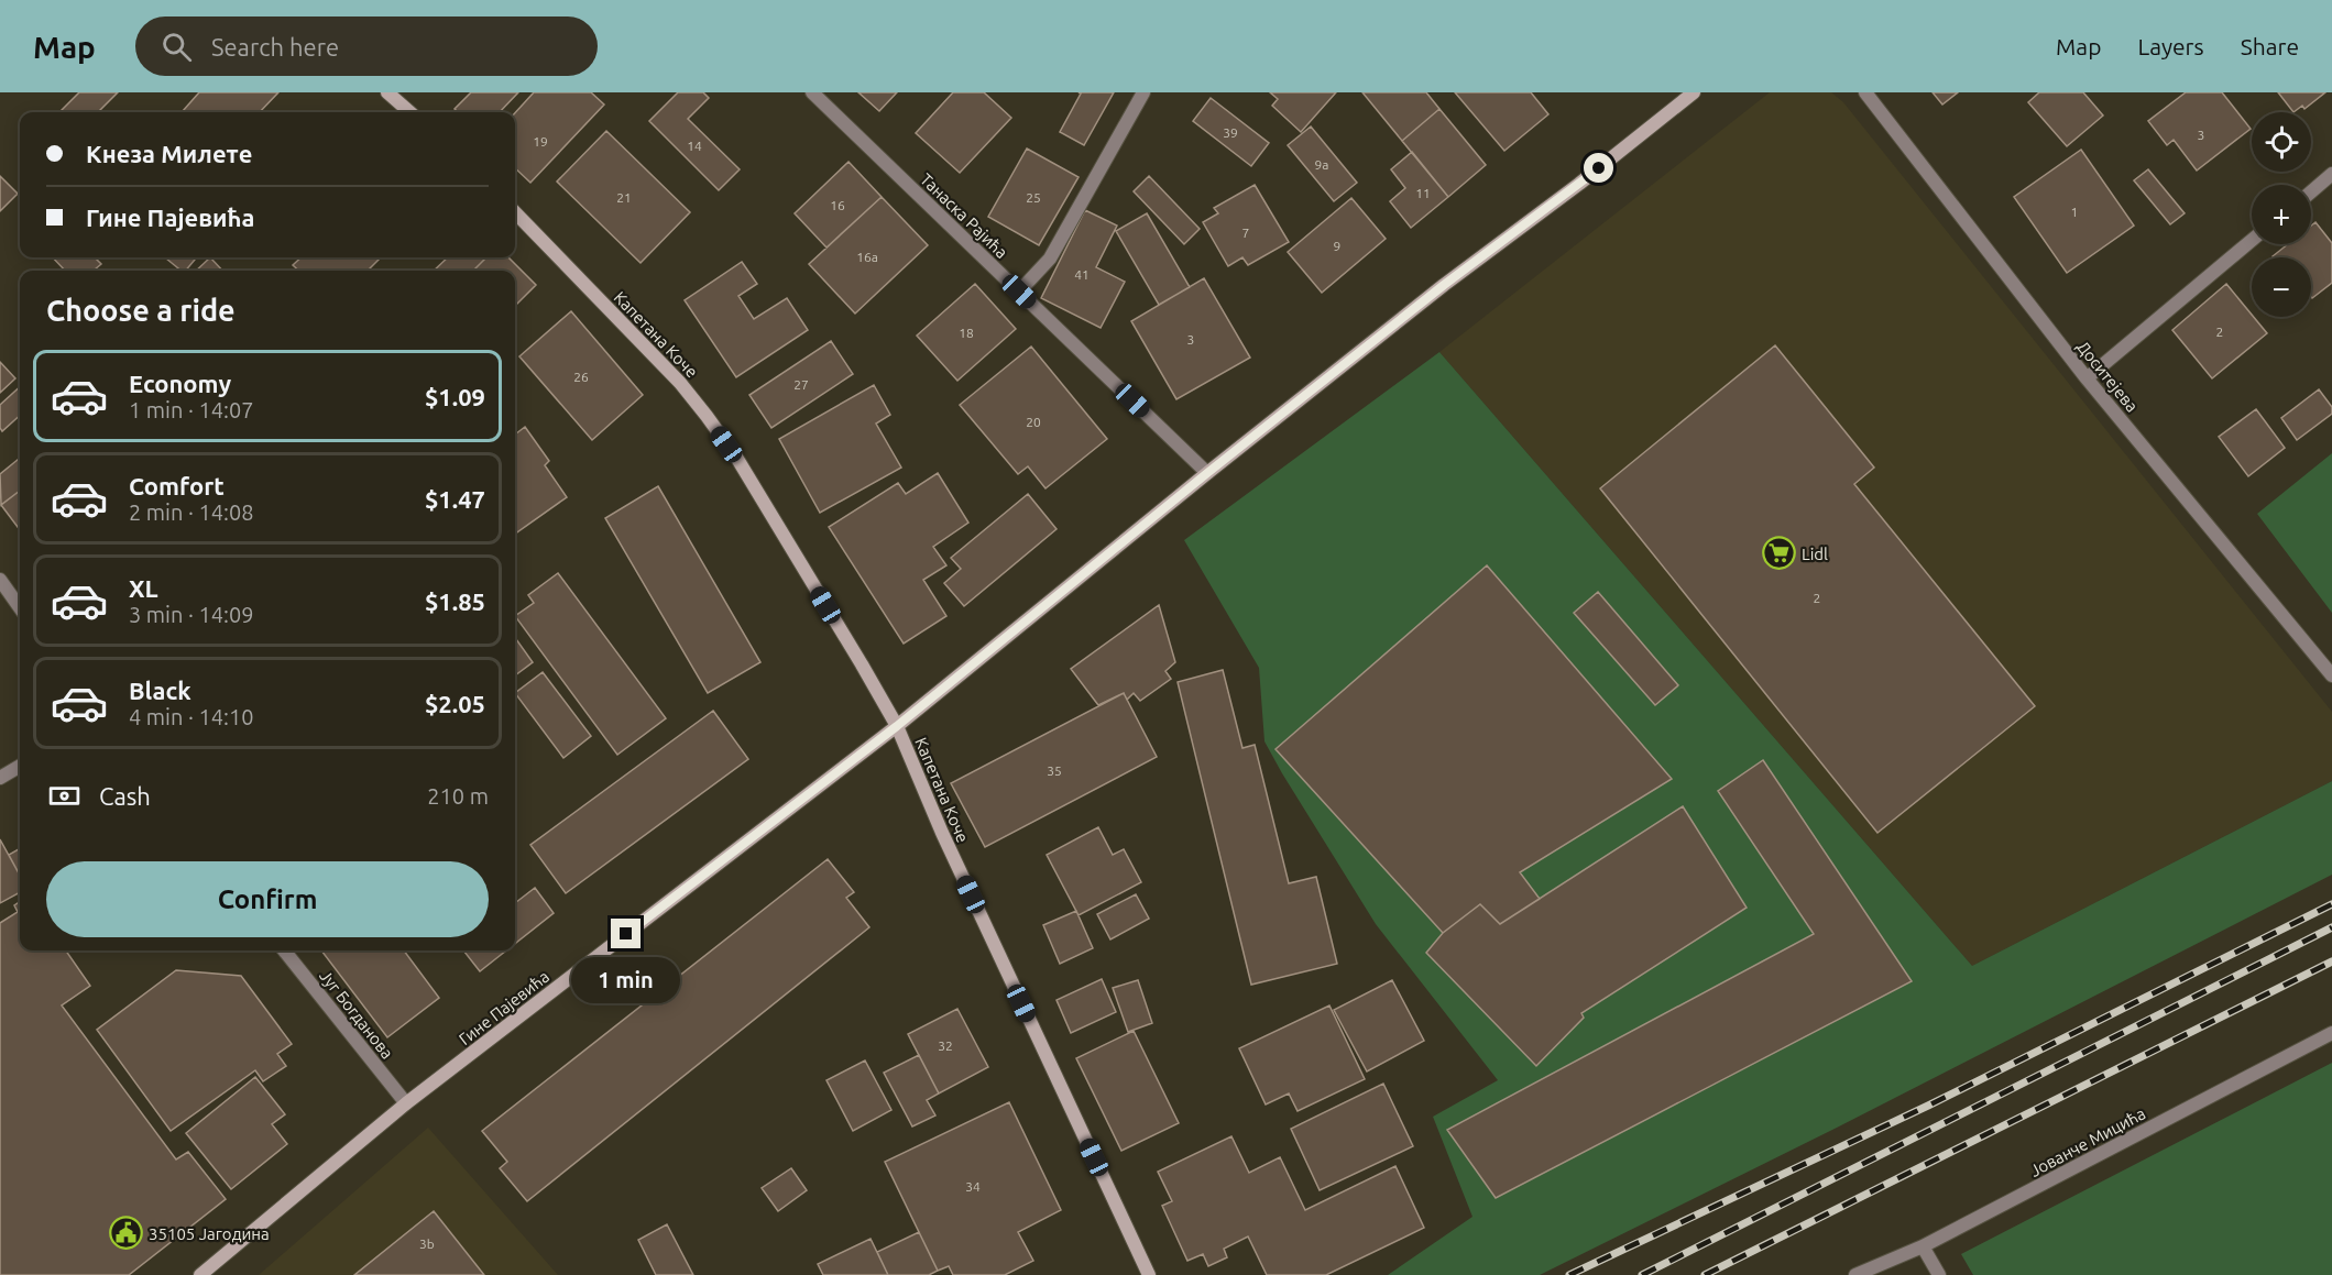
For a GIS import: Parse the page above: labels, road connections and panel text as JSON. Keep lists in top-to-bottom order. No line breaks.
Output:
{"streets":{"main road":["Капетана Коче","Гине Пајевића"],"street":["Танаска Рајића","Доситејева","Југ Богданова","Јованче Мицића"]},"crossings":[["Танаска Рајића","Гине Пајевића"],["Капетана Коче","Гине Пајевића"],["Гине Пајевића","Југ Богданова"]],"places":{"supermarket":["Lidl"],"public building":["35105 Јагодина"]},"house_numbers":["39","3","19","14","9a","11","21","25","16","1","7","9","16a","41","2","18","3","26","27","20","2","35","32","34","3b"],"page":{"header":"Map","search":"Search here","nav":["Map","Layers","Share"],"map_buttons":["+","−"],"banner":["Кнеза Милете","Гине Пајевића"],"heading":"Choose a ride","list":[{"name":"Economy","note":"1 min · 14:07","value":"$1.09"},{"name":"Comfort","note":"2 min · 14:08","value":"$1.47"},{"name":"XL","note":"3 min · 14:09","value":"$1.85"},{"name":"Black","note":"4 min · 14:10","value":"$2.05"}],"pay":["Cash","210 m"],"buttons":"Confirm","bubble":"1 min"}}
